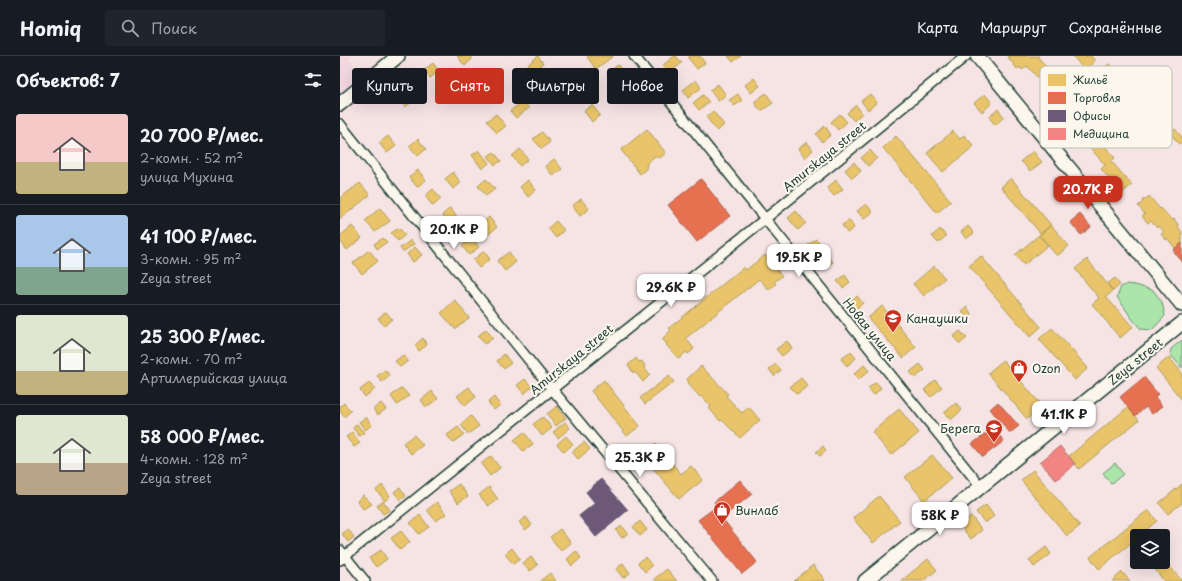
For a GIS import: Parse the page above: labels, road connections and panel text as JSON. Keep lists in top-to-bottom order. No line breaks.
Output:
{"streets":{"street":["Amurskaya street","Новая улица","Zeya street"]},"crossings":[["Amurskaya street","Новая улица"],["Новая улица","Zeya street"]],"places":{"school or university":["Канаушки","Берега"],"shop":["Ozon","Винлаб"]},"legend":["Жильё","Торговля","Офисы","Медицина"],"page":{"header":"Homiq","search":"Поиск","nav":["Карта","Маршрут","Сохранённые"],"heading":"Объектов: 7","chip":["Купить","Снять","Фильтры","Новое"],"list":[{"name":"20 700 ₽/мес.","note":"2-комн. · 52 m² · улица Мухина"},{"name":"41 100 ₽/мес.","note":"3-комн. · 95 m² · Zeya street"},{"name":"25 300 ₽/мес.","note":"2-комн. · 70 m² · Артиллерийская улица"},{"name":"58 000 ₽/мес.","note":"4-комн. · 128 m² · Zeya street"}],"price":["20.7K ₽","20.1K ₽","19.5K ₽","29.6K ₽","41.1K ₽","25.3K ₽","58K ₽"]}}
